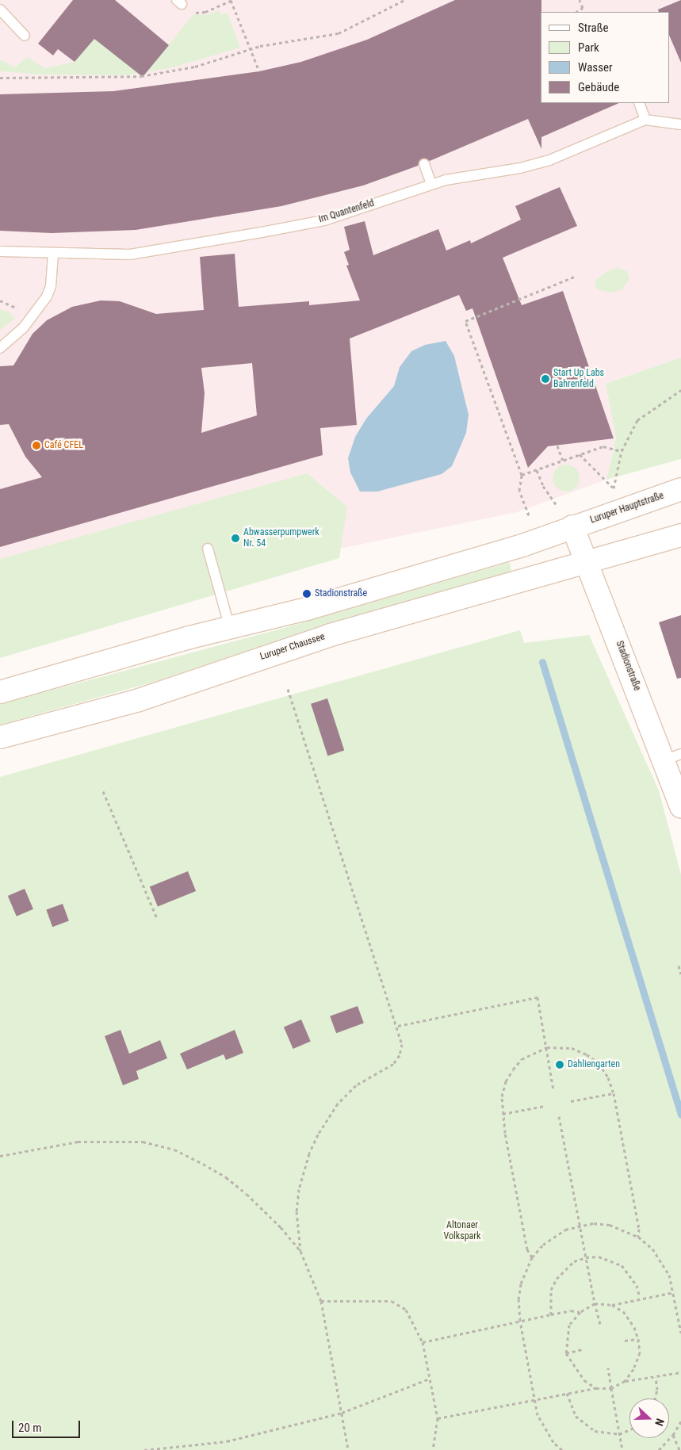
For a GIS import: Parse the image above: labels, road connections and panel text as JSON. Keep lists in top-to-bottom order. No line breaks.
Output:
{"streets":{"main road":["Luruper Hauptstraße","Luruper Chaussee","Stadionstraße"],"lane":["Im Quantenfeld"]},"crossings":[["Luruper Hauptstraße","Stadionstraße"],["Luruper Chaussee","Stadionstraße"]],"parks":["Altonaer Volkspark"],"places":["Start Up Labs Bahrenfeld","Café CFEL","Abwasserpumpwerk Nr. 54","Stadionstraße","Dahliengarten"],"legend":["Straße","Park","Wasser","Gebäude"],"scale_bar":"20 m","north":"right"}
